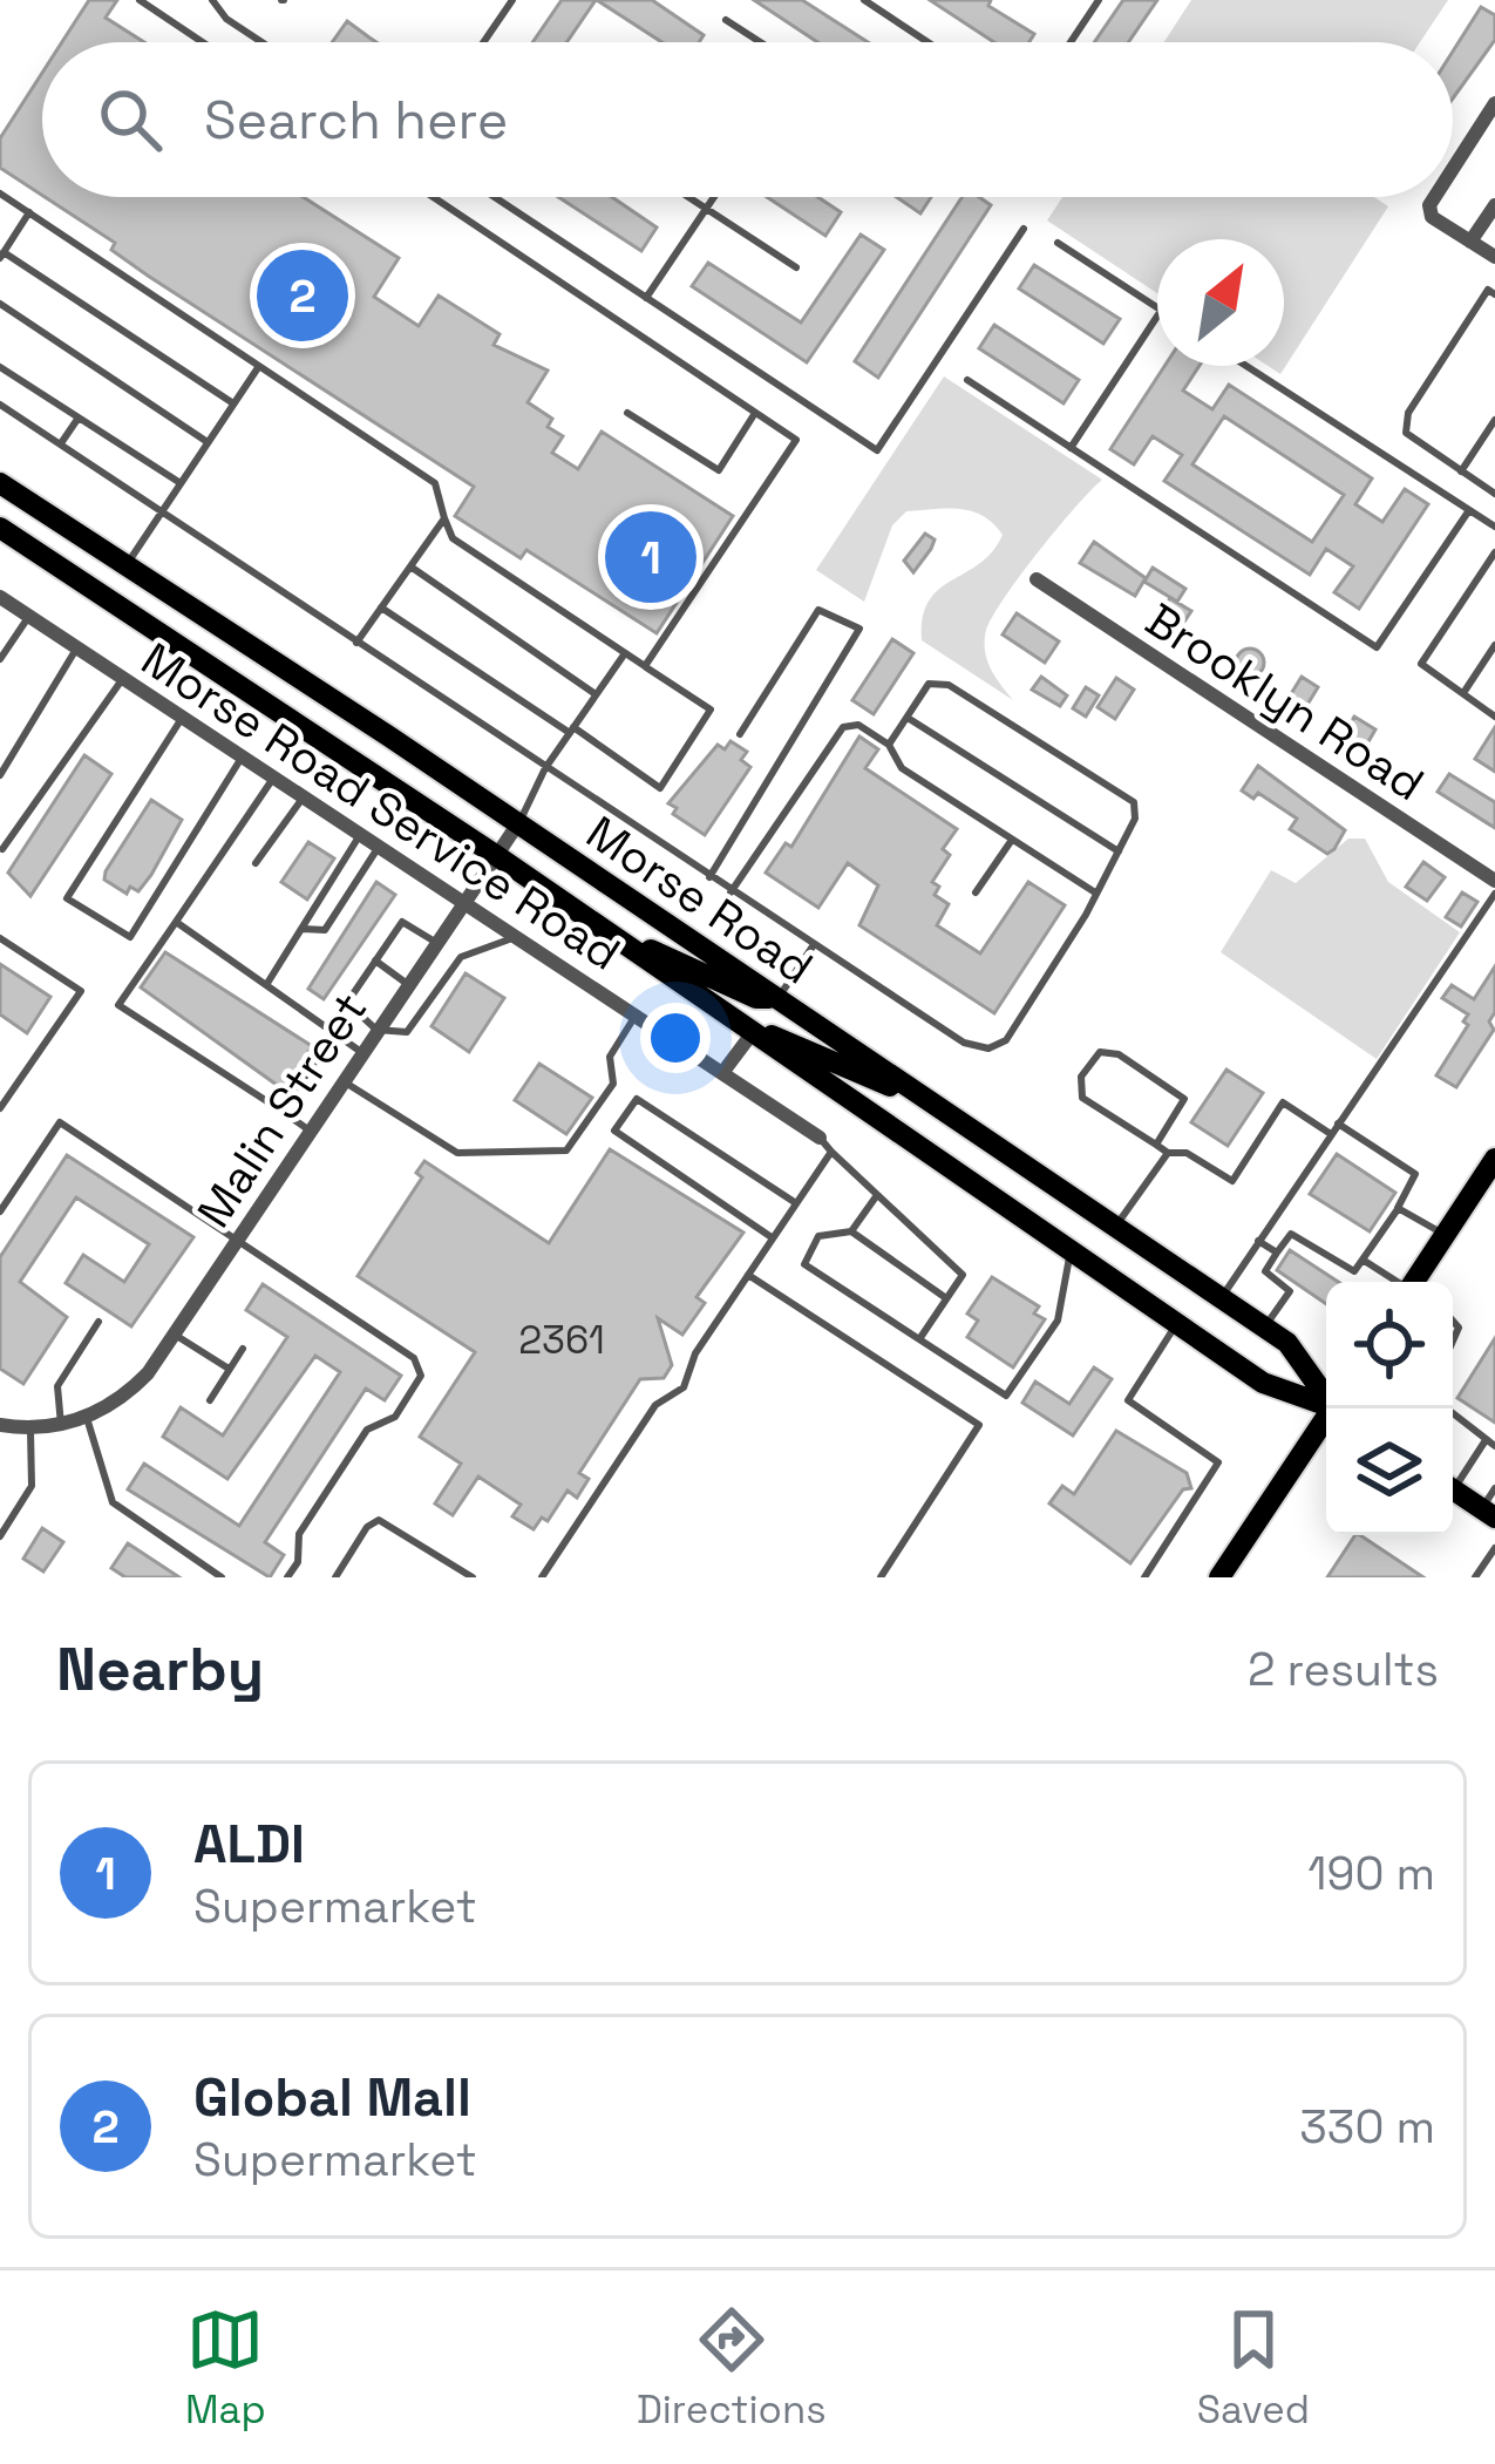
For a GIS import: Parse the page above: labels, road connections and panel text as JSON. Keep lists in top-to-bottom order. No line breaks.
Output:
{"streets":{"main road":["Morse Road"],"street":["Brooklyn Road","Morse Road Service Road","Malin Street"]},"crossings":[["Morse Road Service Road","Malin Street"],["Morse Road","Malin Street"]],"house_numbers":["2361"],"north":"top right","page":{"search":"Search here","pins":["2","1"],"heading":["Nearby","2 results"],"list":[{"mark":"1","name":"ALDI","note":"Supermarket","value":"190 m"},{"mark":"2","name":"Global Mall","note":"Supermarket","value":"330 m"}],"nav":["Map","Directions","Saved"]}}
